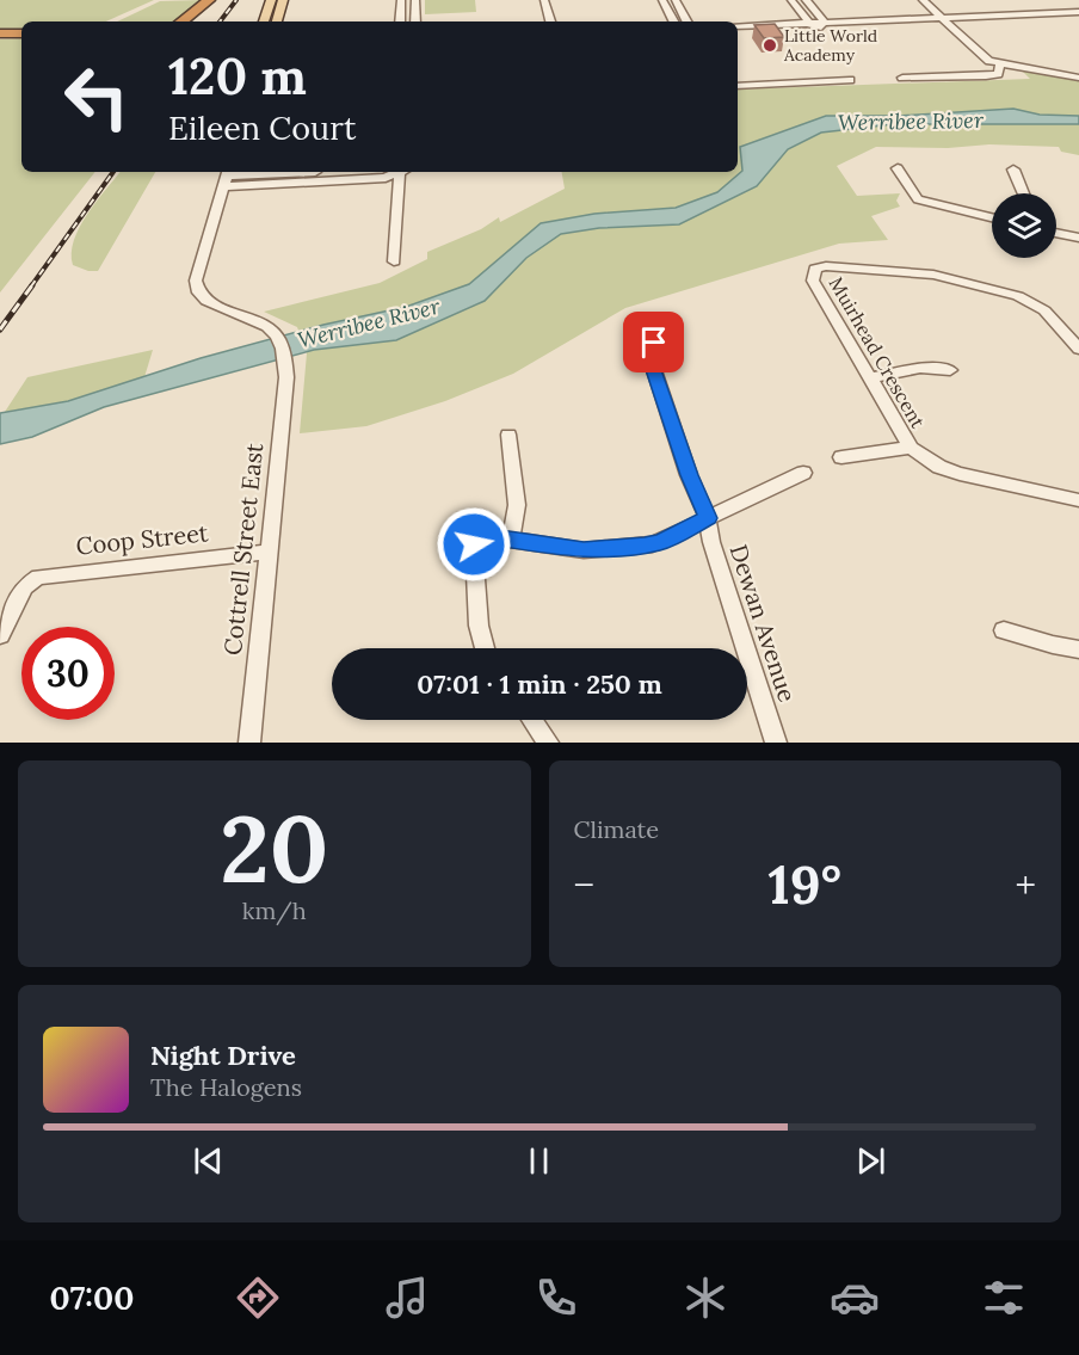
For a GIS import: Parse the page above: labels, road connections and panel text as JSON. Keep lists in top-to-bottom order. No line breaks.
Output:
{"streets":{"street":["Muirhead Crescent","Coop Street","Cottrell Street East","Dewan Avenue"]},"crossings":[["Coop Street","Cottrell Street East"]],"water":["Werribee River"],"places":["Little World Academy"],"page":{"turn":["120 m","Eileen Court"],"limit":"30","trip":"07:01 · 1 min · 250 m","tile":[["20","km/h"],"Climate"],"heat":["−","19°","+"],"song":["Night Drive","The Halogens"],"tabs":"07:00"}}
